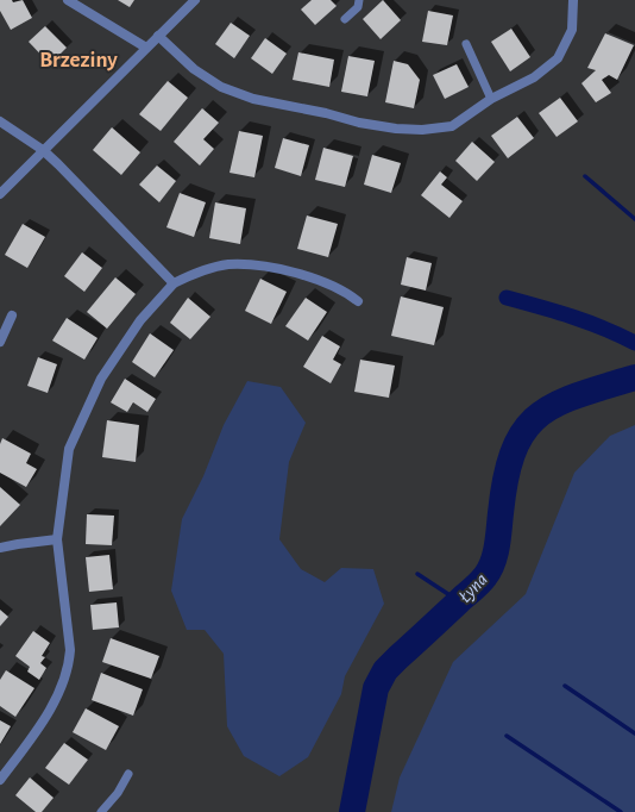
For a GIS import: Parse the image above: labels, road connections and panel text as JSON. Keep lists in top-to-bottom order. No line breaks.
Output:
{"districts":["Brzeziny"],"water":["Łyna"]}
